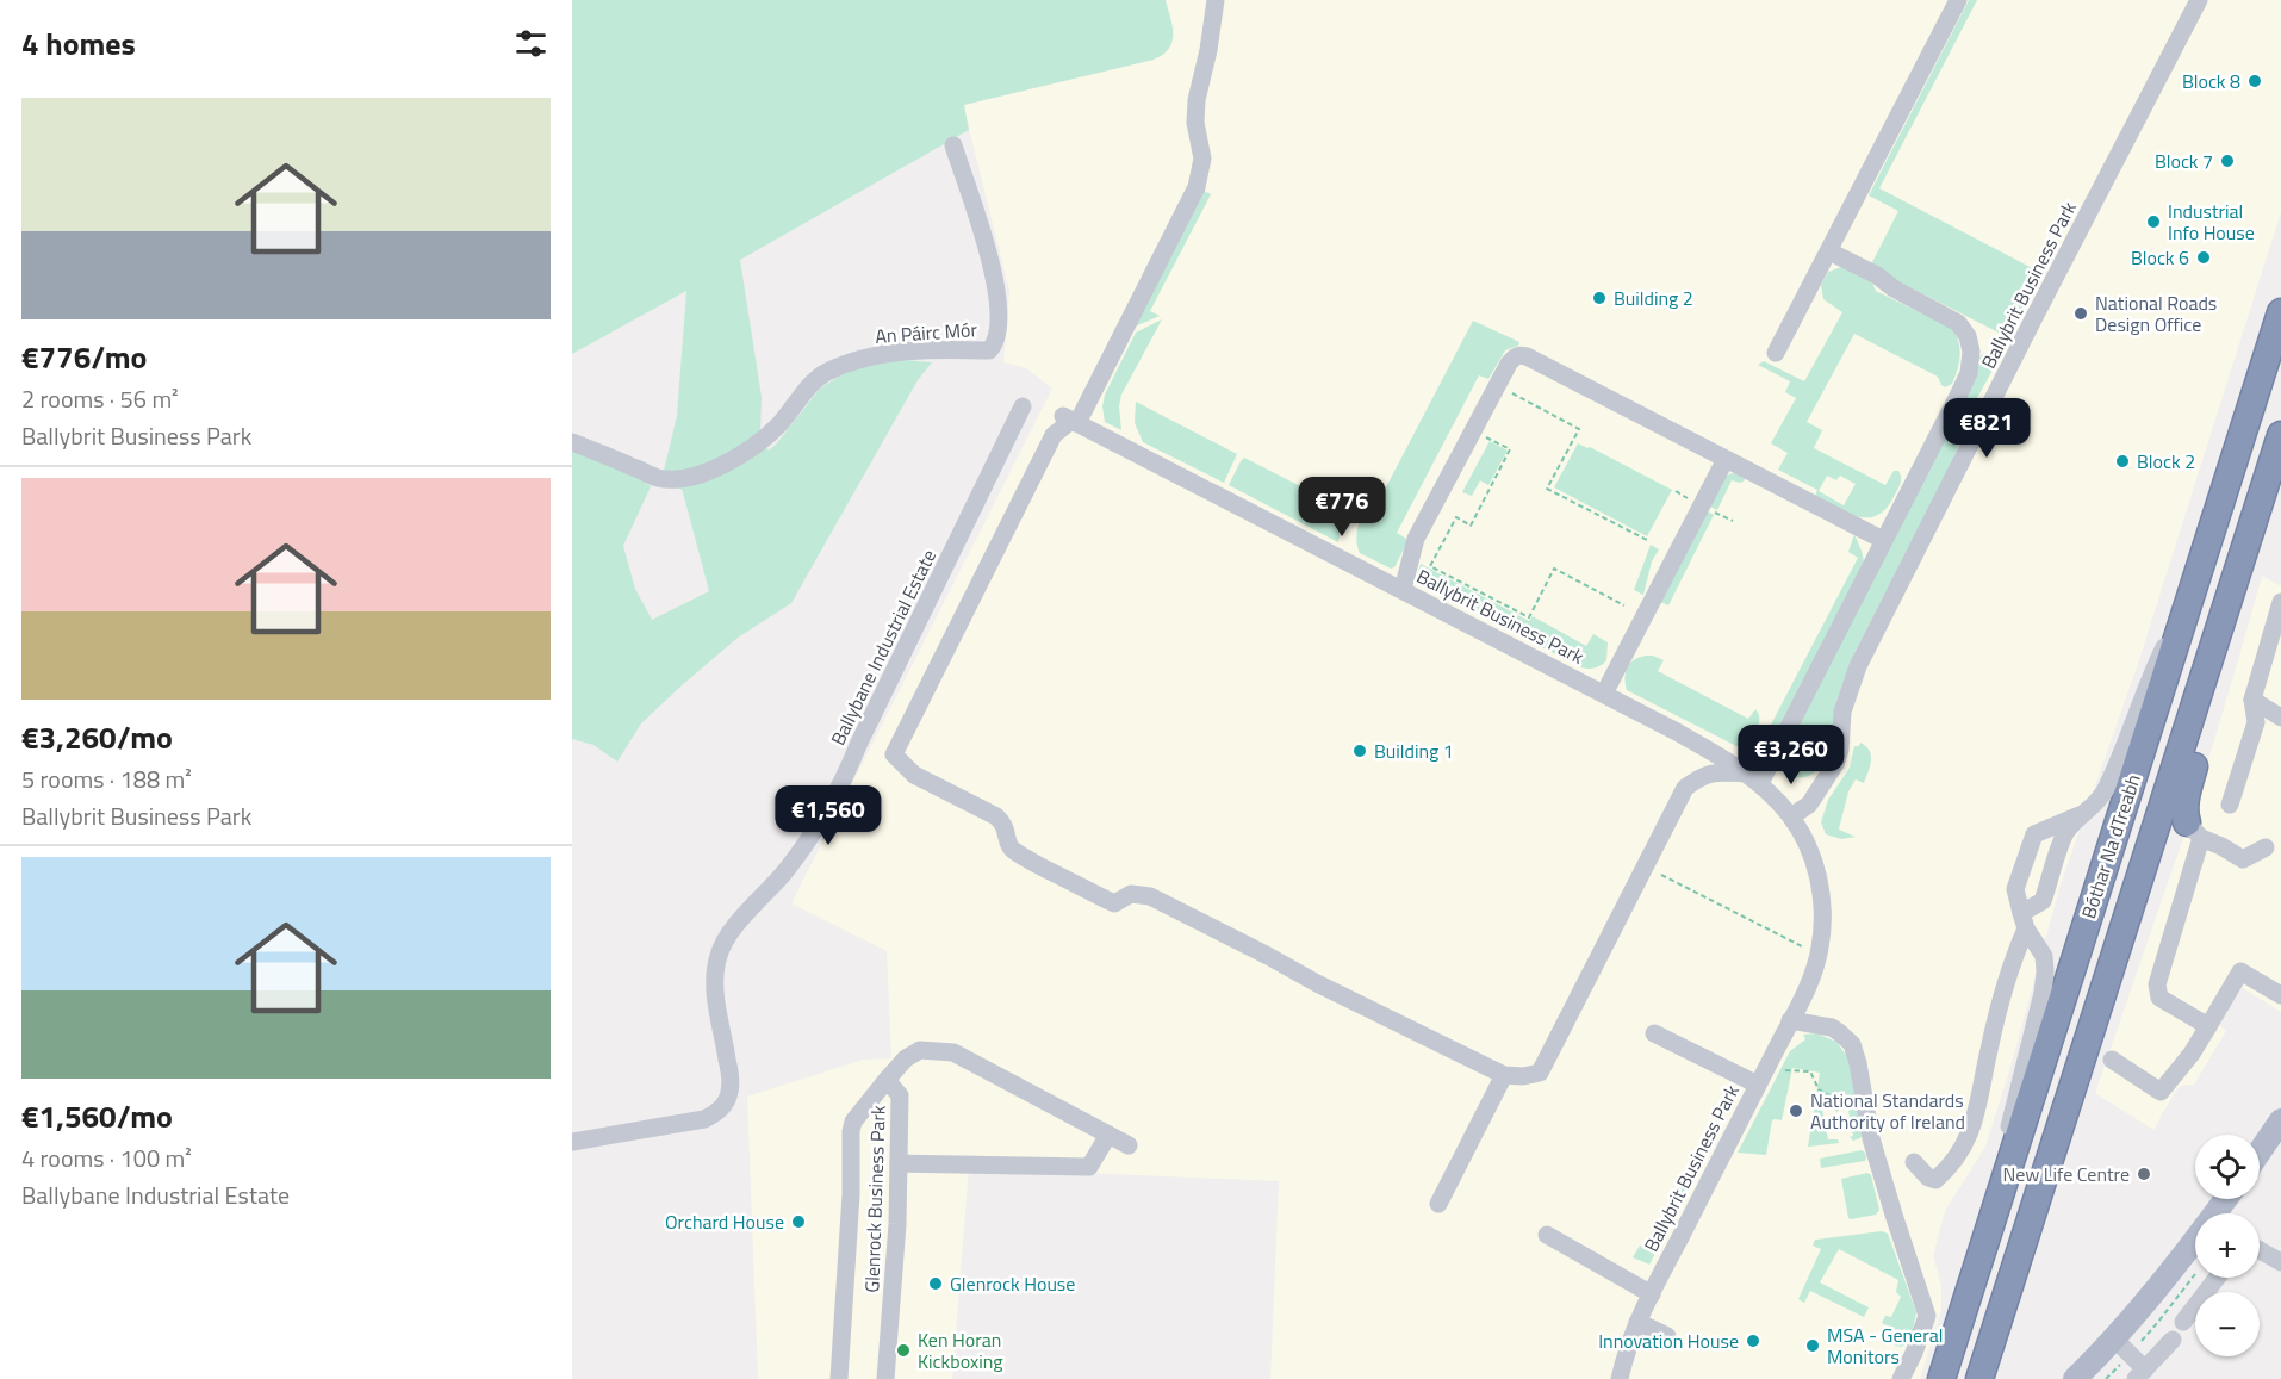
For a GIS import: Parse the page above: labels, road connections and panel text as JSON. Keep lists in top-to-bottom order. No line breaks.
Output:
{"streets":{"highway":["Bóthar Na dTreabh"],"street":["Ballybrit Business Park","An Páirc Mór","Ballybane Industrial Estate","Glenrock Business Park"]},"places":["Block 8","Block 7","Industrial Info House","Block 6","Building 2","National Roads Design Office","Block 2","Building 1","National Standards Authority of Ireland","New Life Centre","Orchard House","Glenrock House","Innovation House","MSA - General Monitors","Ken Horan Kickboxing"],"page":{"heading":"4 homes","list":[{"name":"€776/mo","note":"2 rooms · 56 m² · Ballybrit Business Park"},{"name":"€3,260/mo","note":"5 rooms · 188 m² · Ballybrit Business Park"},{"name":"€1,560/mo","note":"4 rooms · 100 m² · Ballybane Industrial Estate"}],"price":["€821","€776","€3,260","€1,560"],"map_buttons":["+","−"]}}
